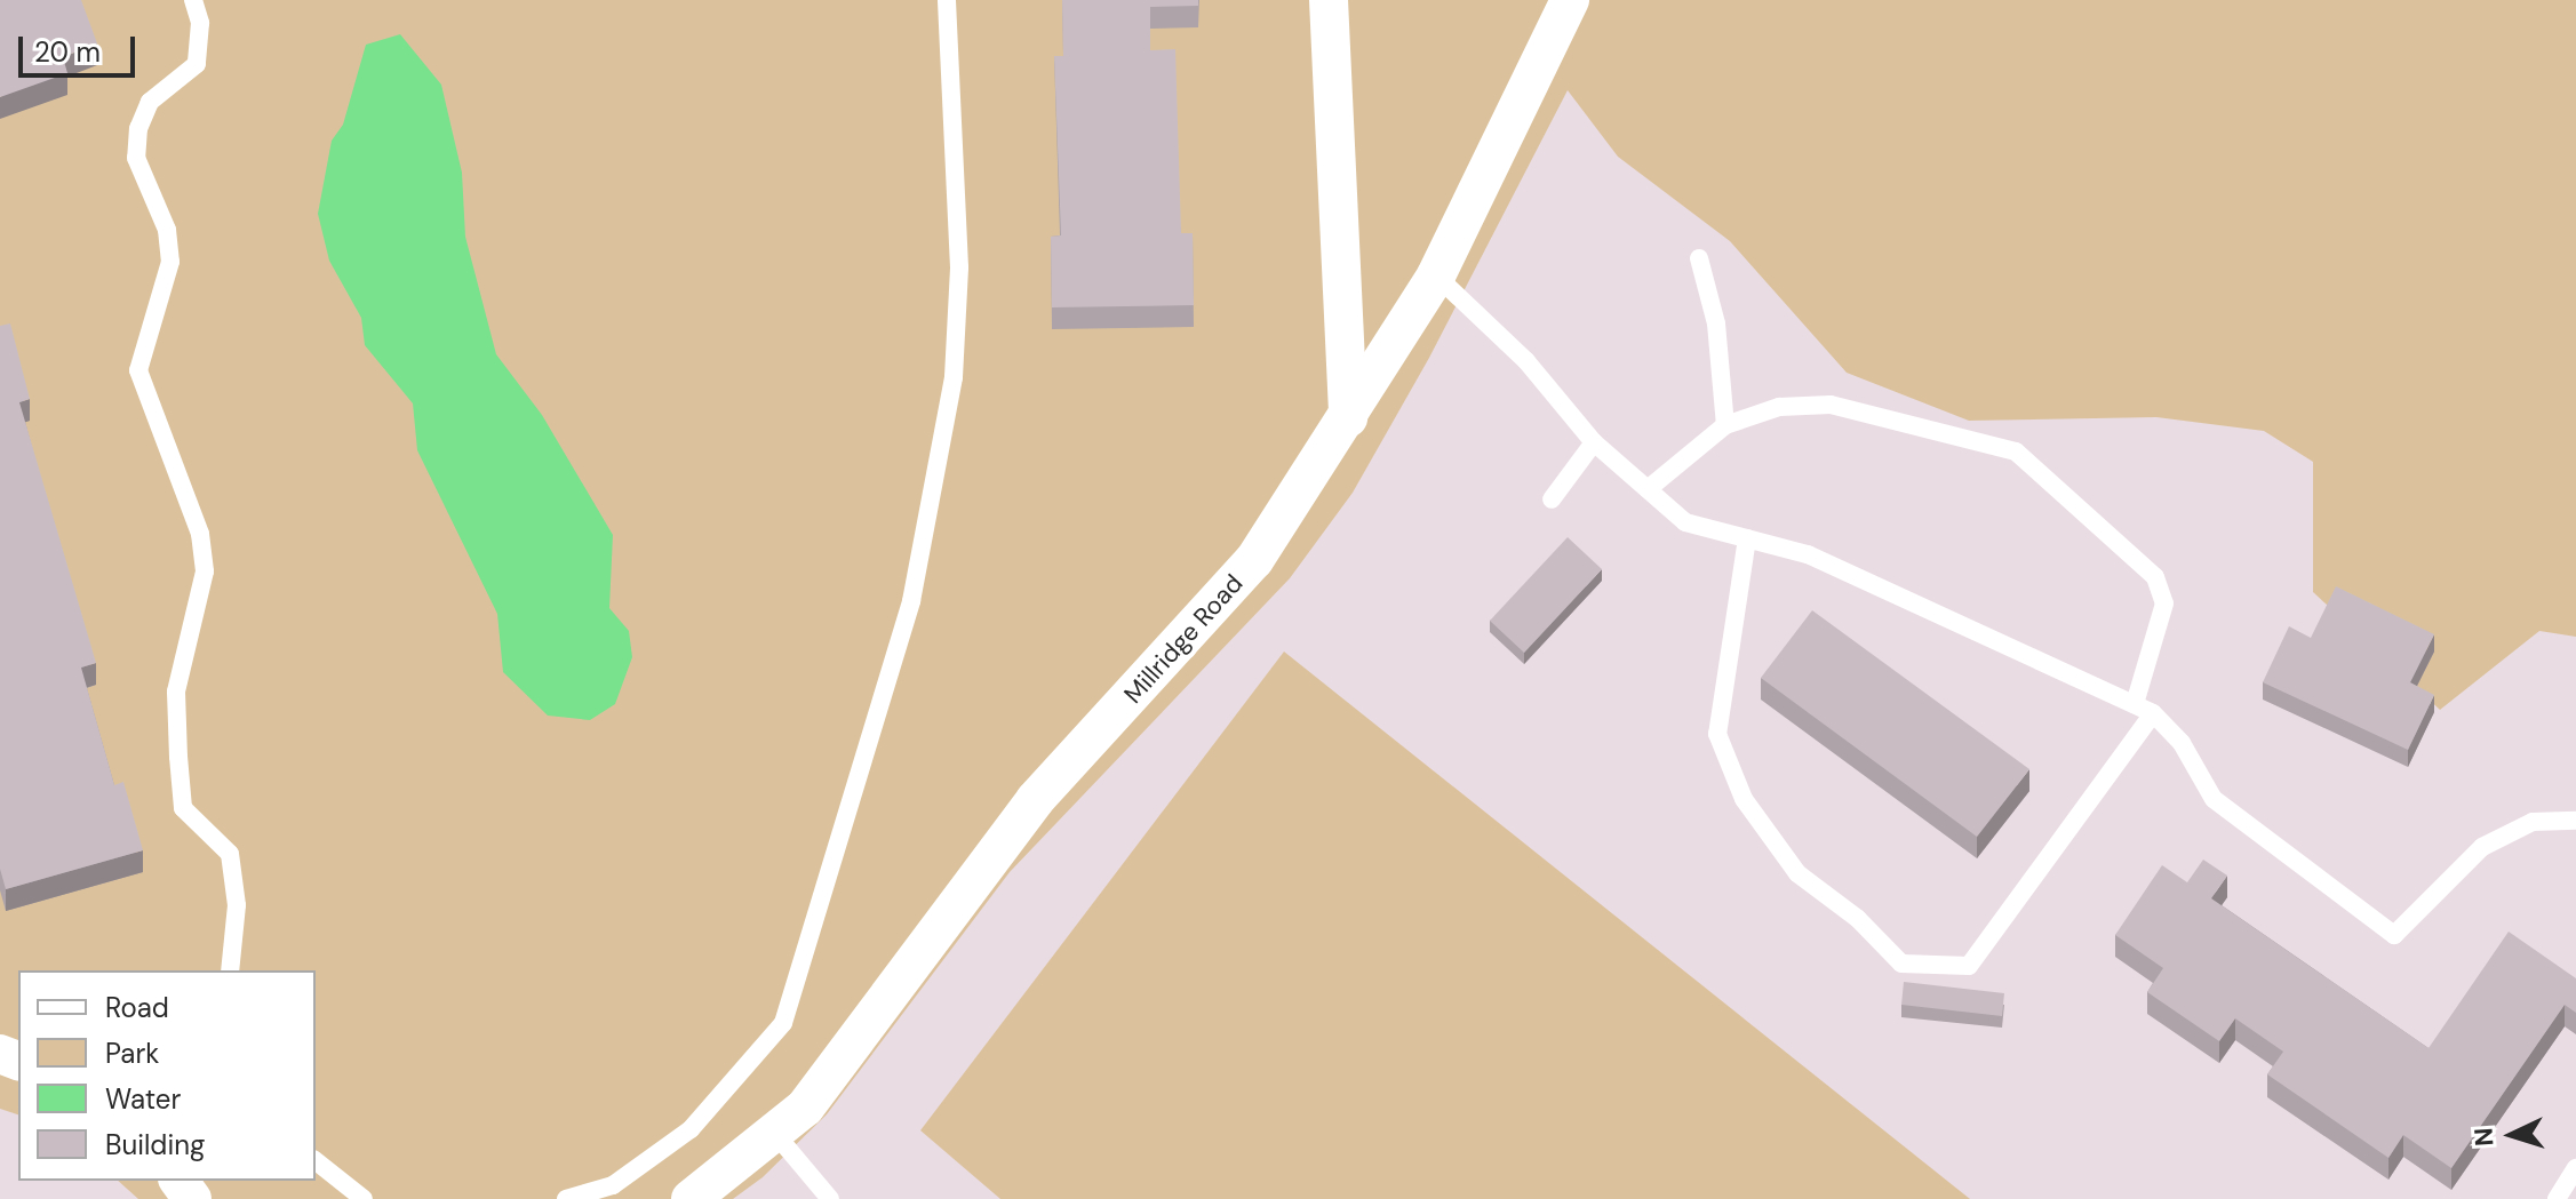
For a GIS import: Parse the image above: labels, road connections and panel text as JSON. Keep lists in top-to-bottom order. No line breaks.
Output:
{"streets":{"street":["Millridge Road"]},"legend":["Road","Park","Water","Building"],"scale_bar":"20 m","north":"left"}
